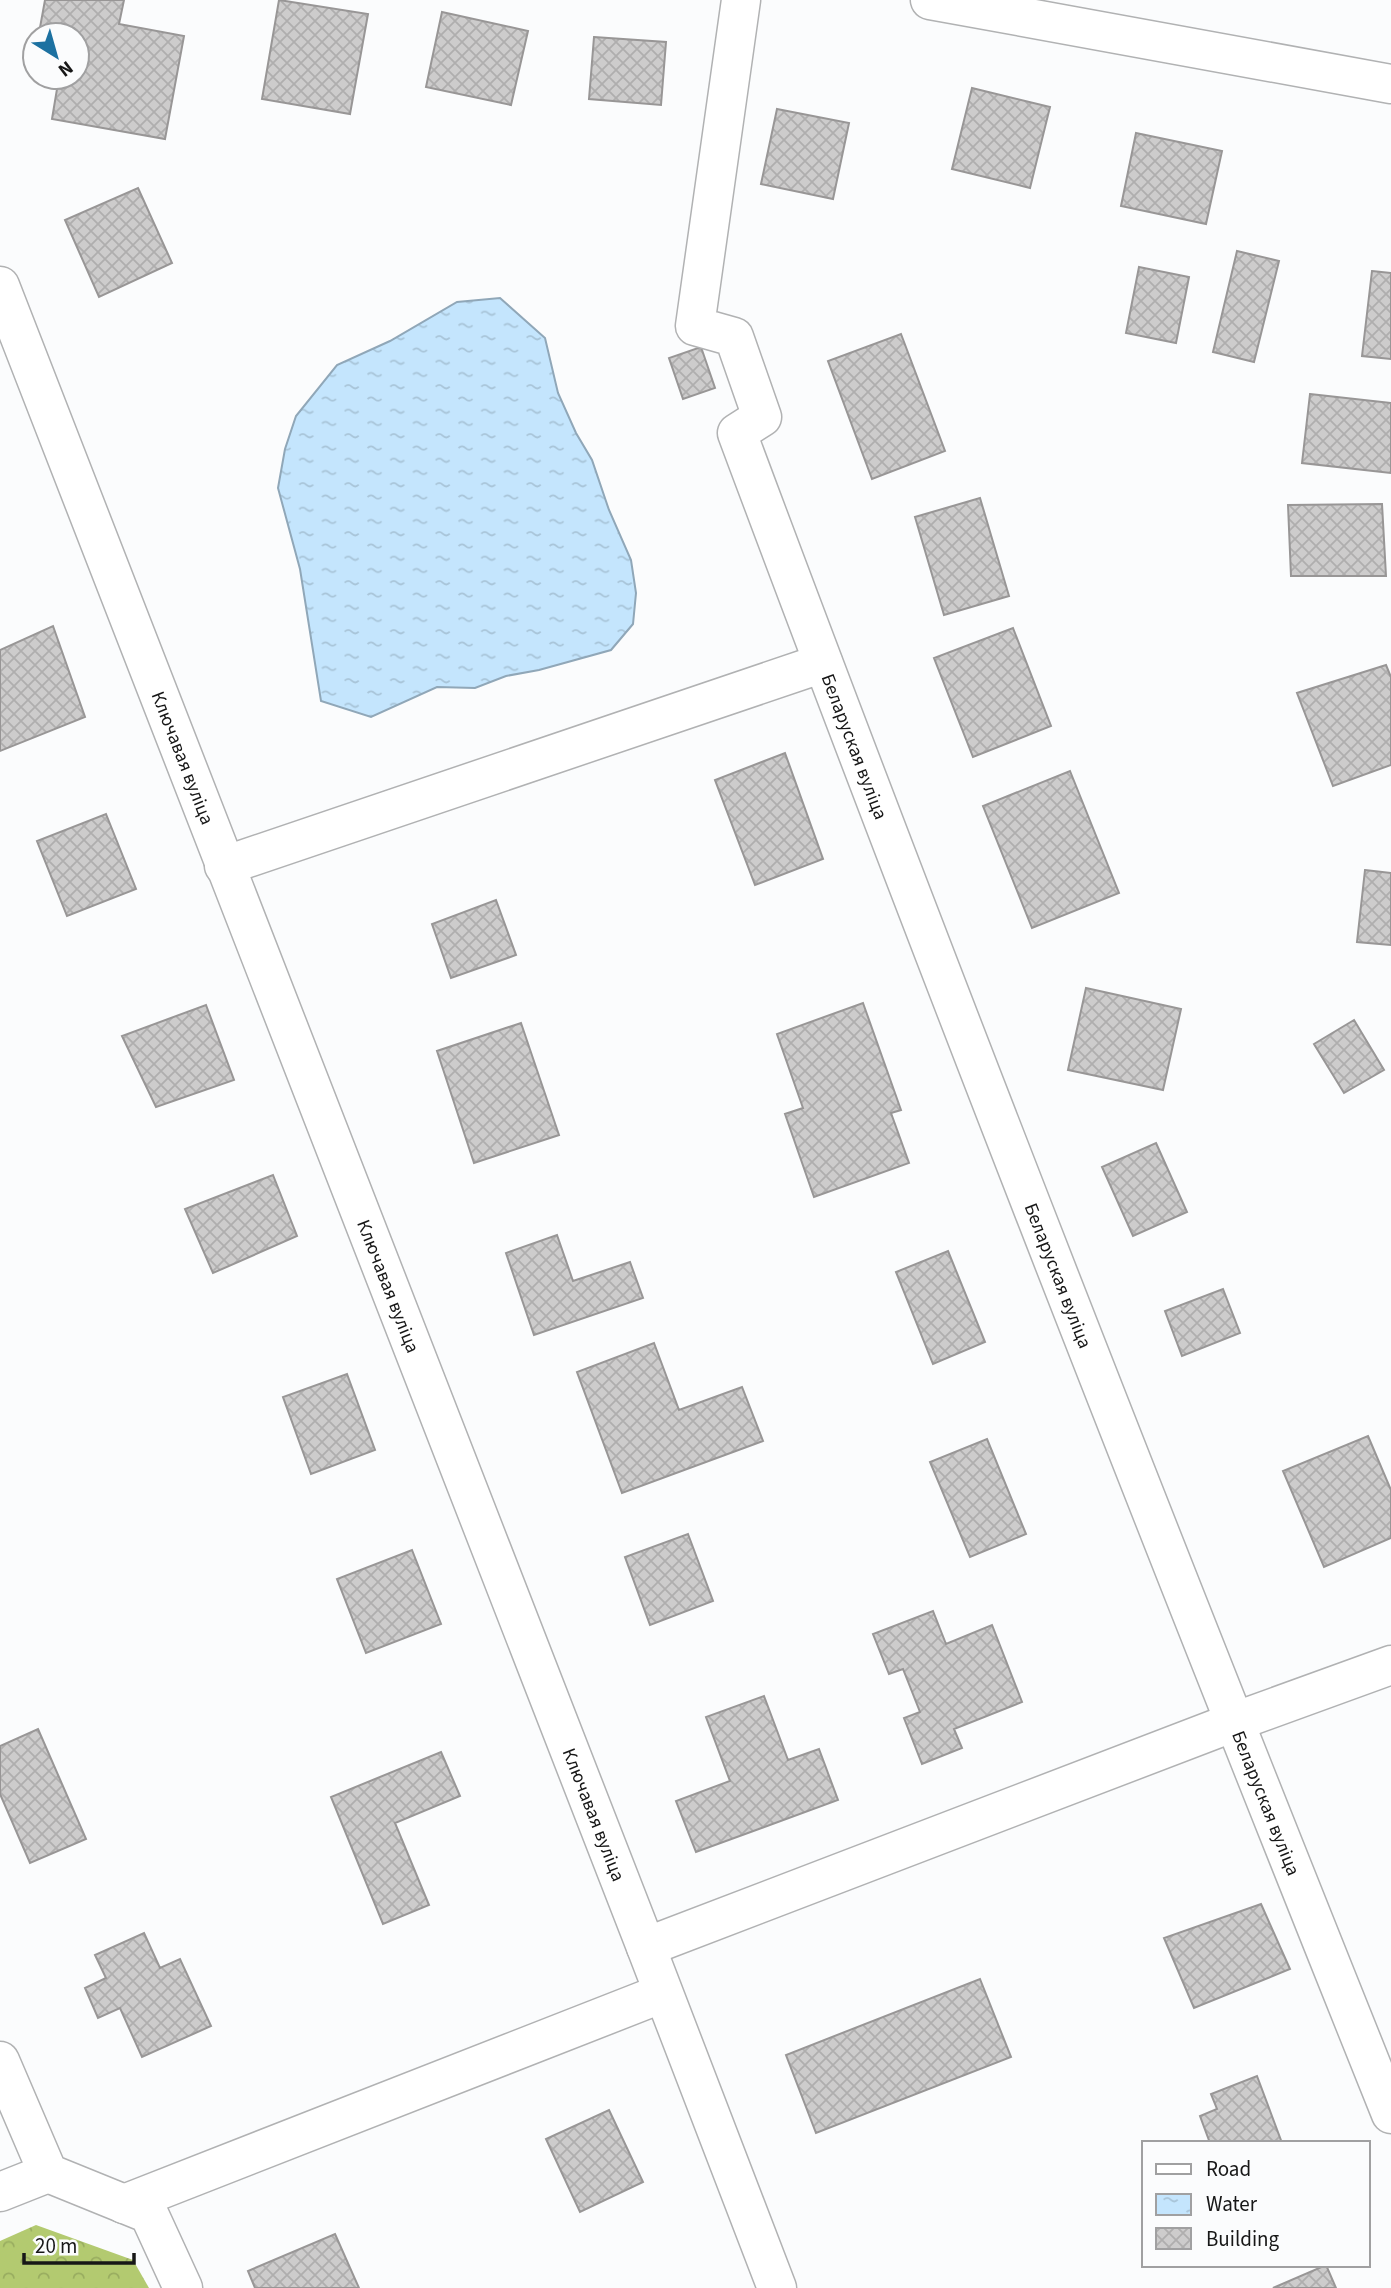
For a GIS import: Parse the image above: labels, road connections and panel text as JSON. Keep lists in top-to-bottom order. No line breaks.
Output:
{"streets":{"street":["Беларуская вуліца","Ключавая вуліца"]},"legend":["Road","Water","Building"],"scale_bar":"20 m","north":"bottom right"}
